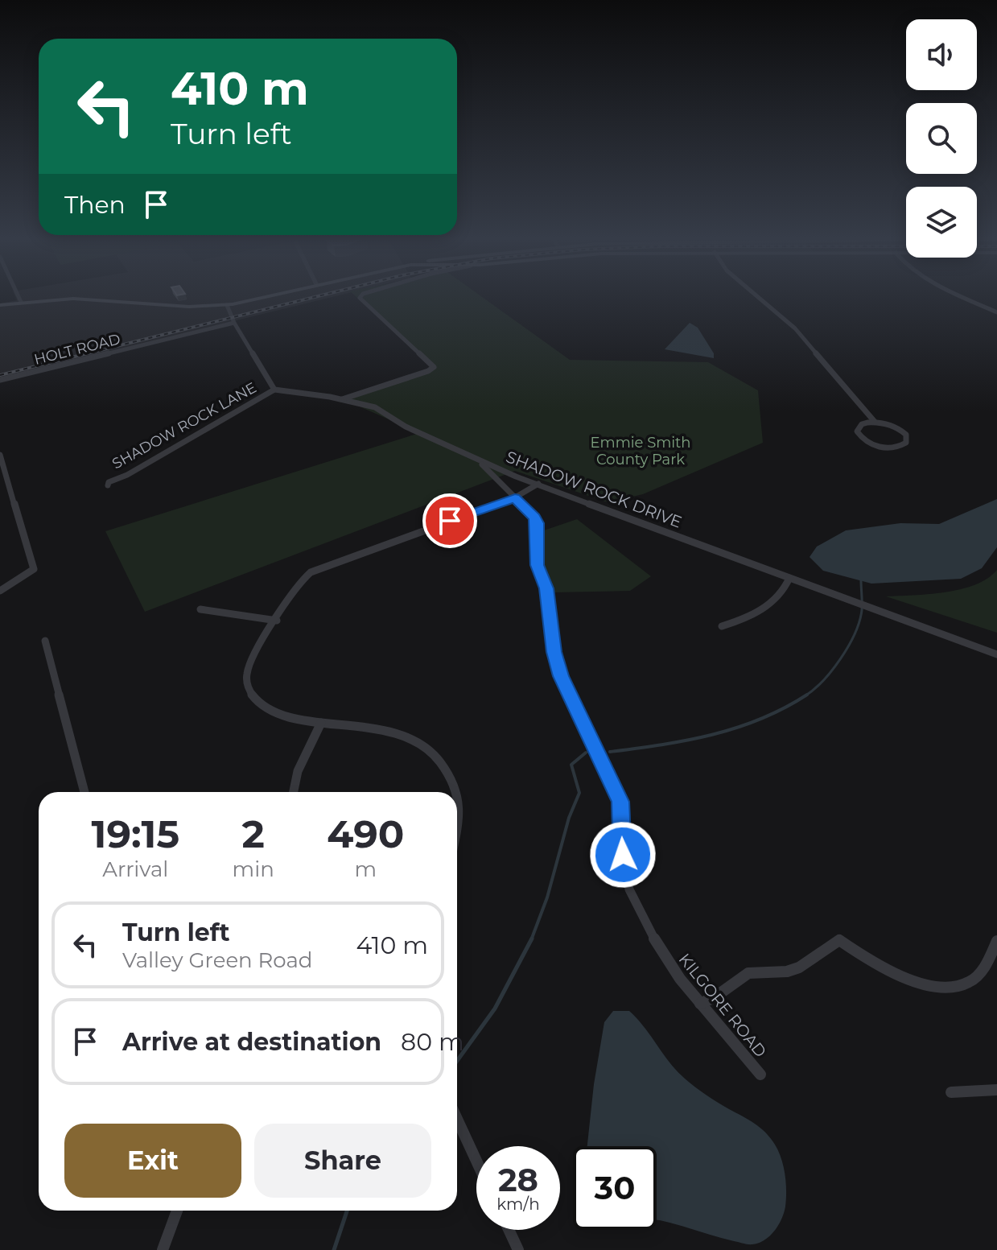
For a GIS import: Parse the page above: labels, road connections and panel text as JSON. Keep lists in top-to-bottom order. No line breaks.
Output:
{"streets":{"street":["HOLT ROAD","SHADOW ROCK LANE","SHADOW ROCK DRIVE","KILGORE ROAD"]},"crossings":[["SHADOW ROCK LANE","SHADOW ROCK DRIVE"],["SHADOW ROCK DRIVE","KILGORE ROAD"]],"parks":["Emmie Smith County Park"],"page":{"turn":["410 m","Turn left"],"then":"Then","eta":["19:15","Arrival","2","min","490","m"],"list":[{"name":"Turn left","note":"Valley Green Road","value":"410 m"},{"name":"Arrive at destination","value":"80 m"}],"buttons":["Exit","Share"],"speed":"28 km/h","limit":"30"}}
